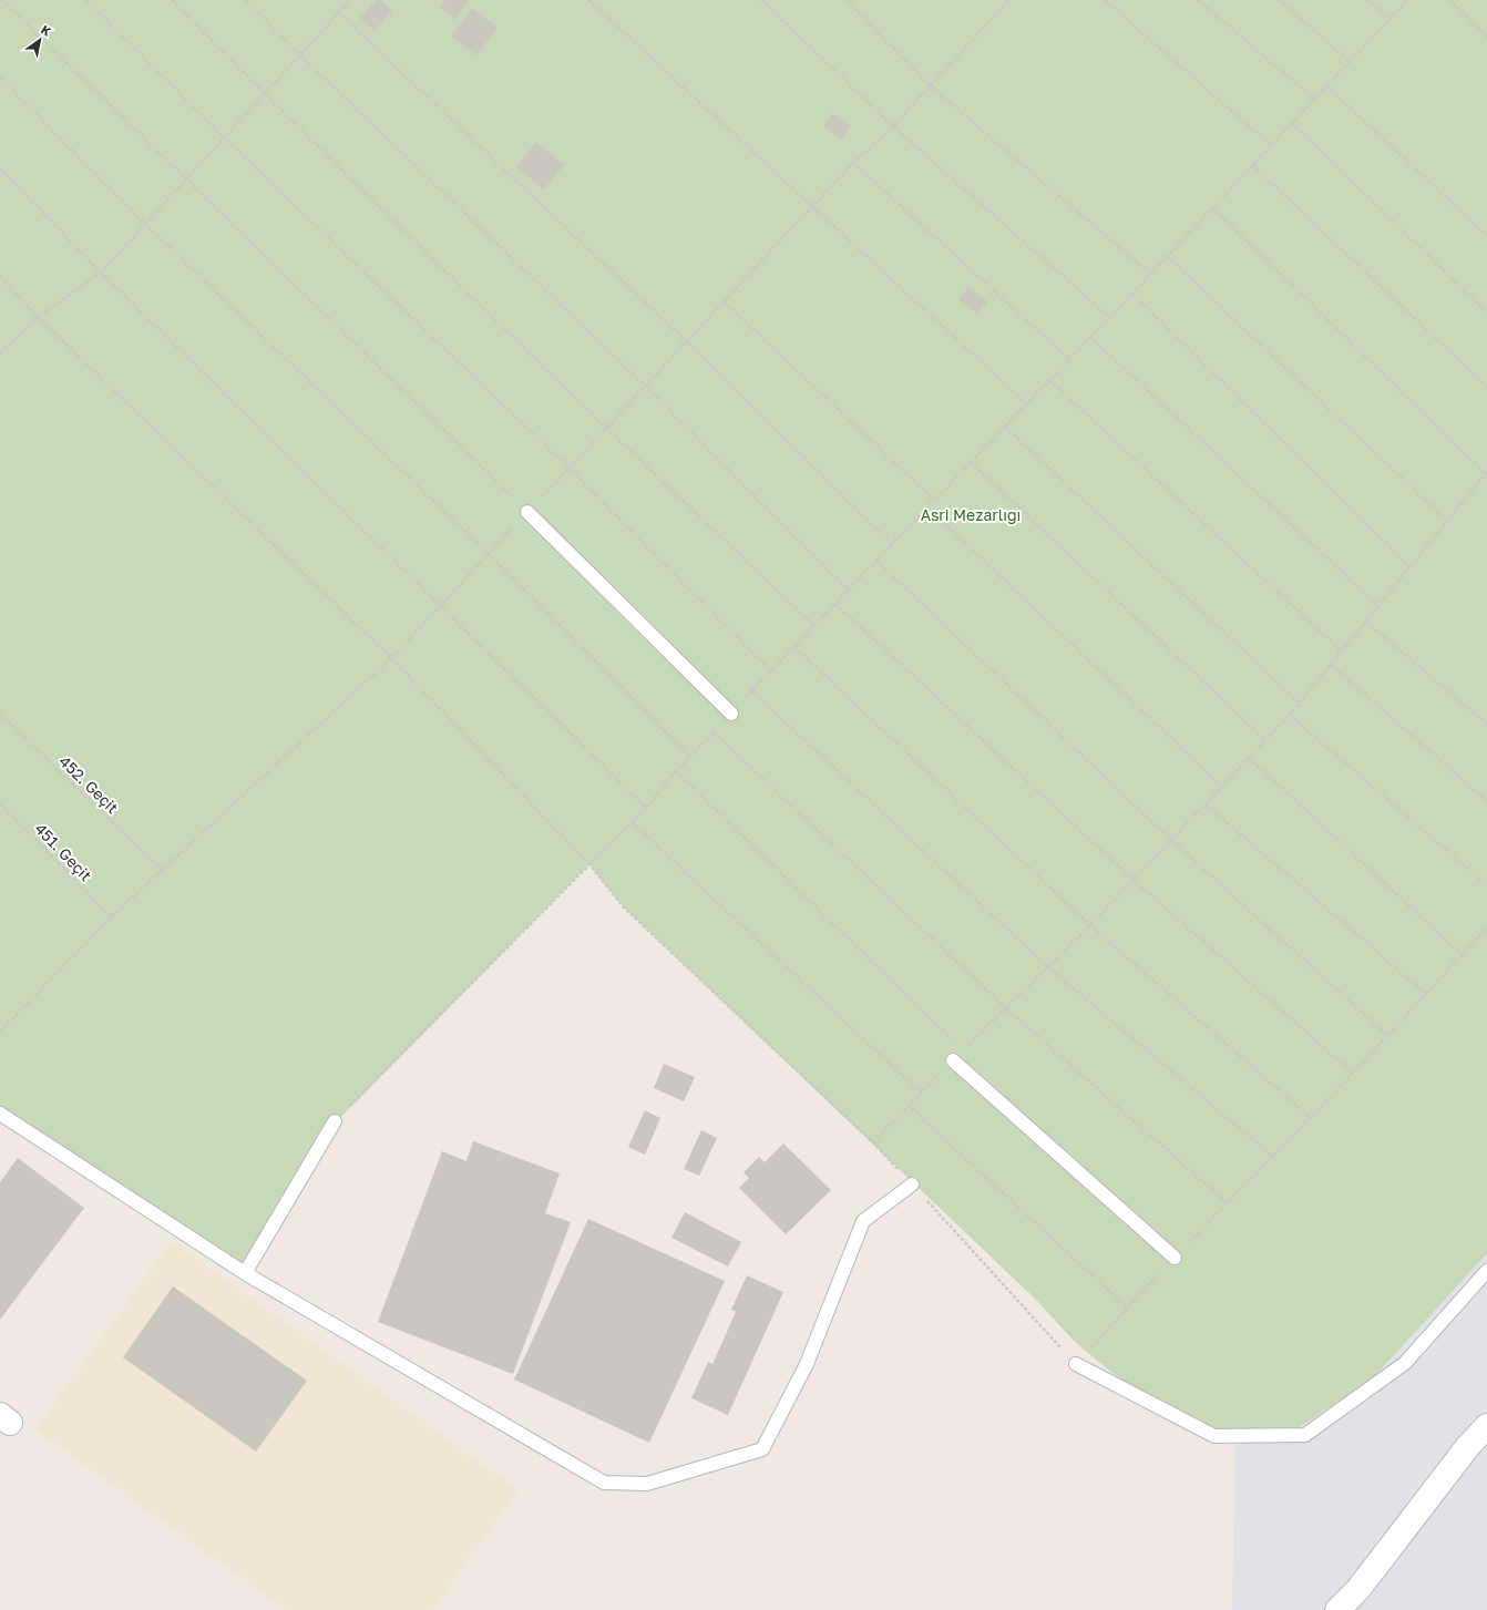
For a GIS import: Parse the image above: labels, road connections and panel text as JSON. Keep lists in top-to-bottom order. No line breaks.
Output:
{"streets":{"path":["452. Geçit","451. Geçit"]},"parks":["Asri Mezarlığı"],"north":"top right"}
